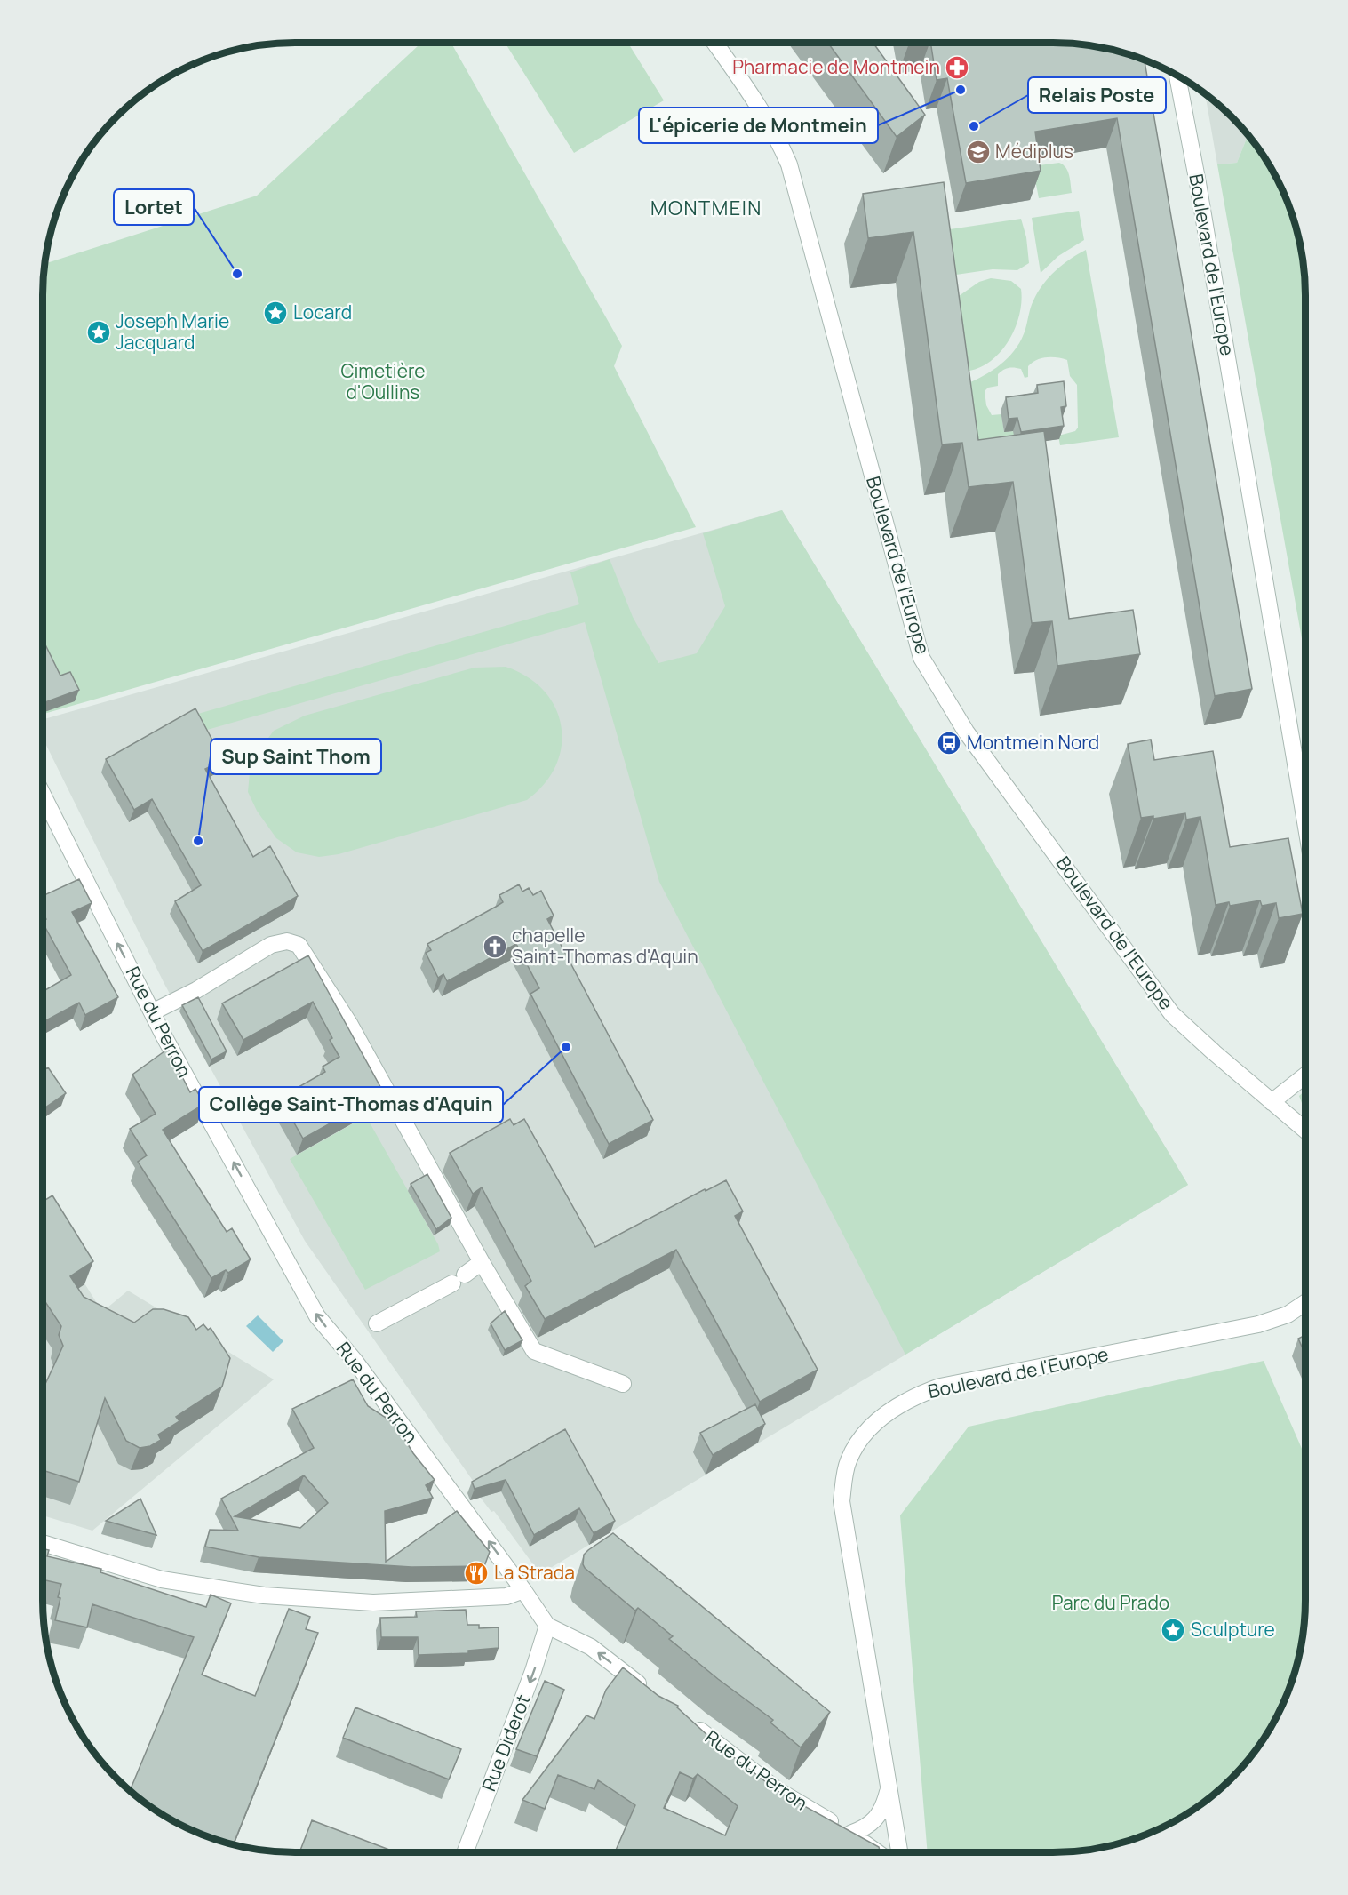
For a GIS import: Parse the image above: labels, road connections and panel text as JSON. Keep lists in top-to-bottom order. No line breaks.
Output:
{"streets":{"street":["Boulevard de l'Europe","Rue du Perron","Rue Diderot"]},"crossings":[["Boulevard de l'Europe","Rue du Perron"],["Rue du Perron","Rue Diderot"]],"one_way":["Rue du Perron","Rue Diderot"],"districts":["MONTMEIN"],"parks":["Cimetière d'Oullins","Parc du Prado"],"places":{"pharmacy":["Pharmacie de Montmein"],"other":["L'épicerie de Montmein","Relais Poste","Lortet","Sup Saint Thom","Collège Saint-Thomas d'Aquin"],"school or university":["Médiplus"],"place":["Locard","Joseph Marie Jacquard","Sculpture"],"bus stop":["Montmein Nord"],"church":["chapelle Saint-Thomas d'Aquin"],"restaurant":["La Strada"]}}
